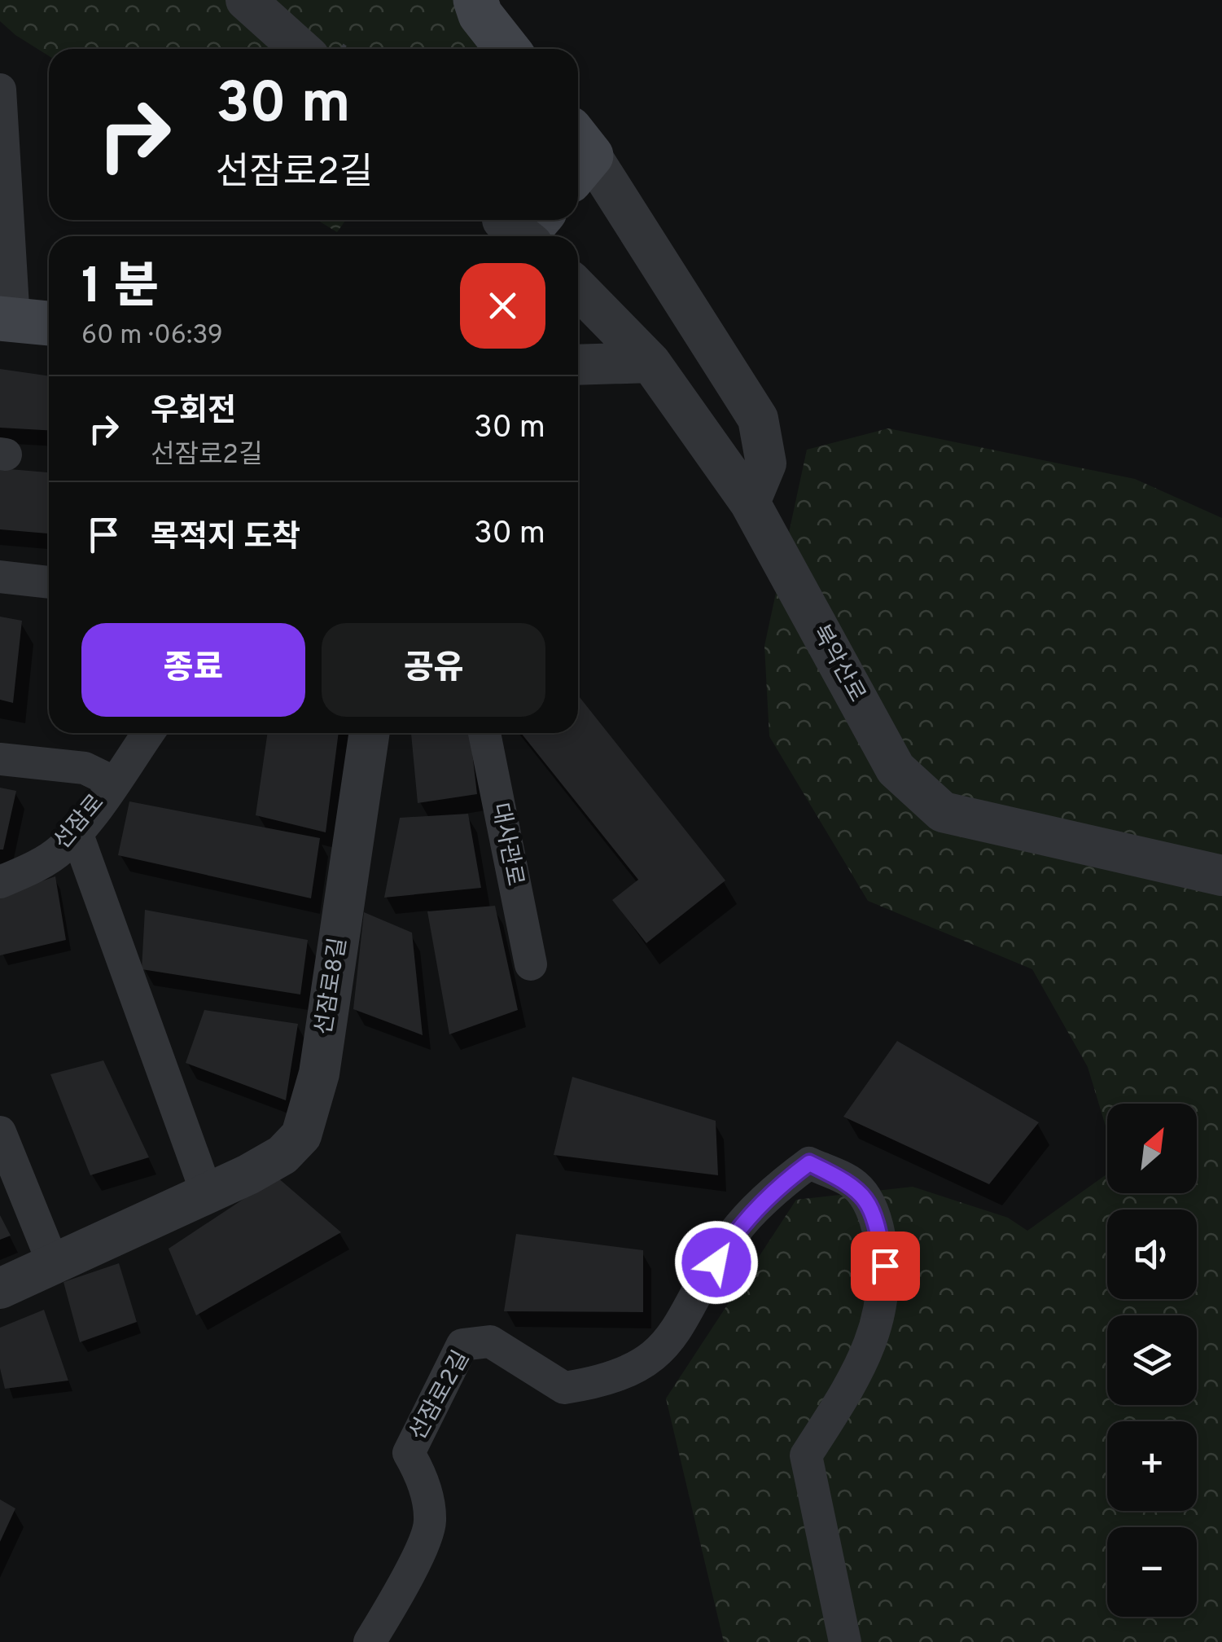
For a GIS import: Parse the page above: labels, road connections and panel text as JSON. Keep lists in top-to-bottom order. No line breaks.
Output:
{"streets":{"street":["북악산로","선잠로","대사관로","선잠로8길","선잠로2길"]},"north":"top right","page":{"turn":["30 m","선잠로2길"],"heading":["1 분","60 m · 06:39"],"list":[{"name":"우회전","note":"선잠로2길","value":"30 m"},{"name":"목적지 도착","value":"30 m"}],"buttons":["종료","공유"],"map_buttons":["+","−"]}}
